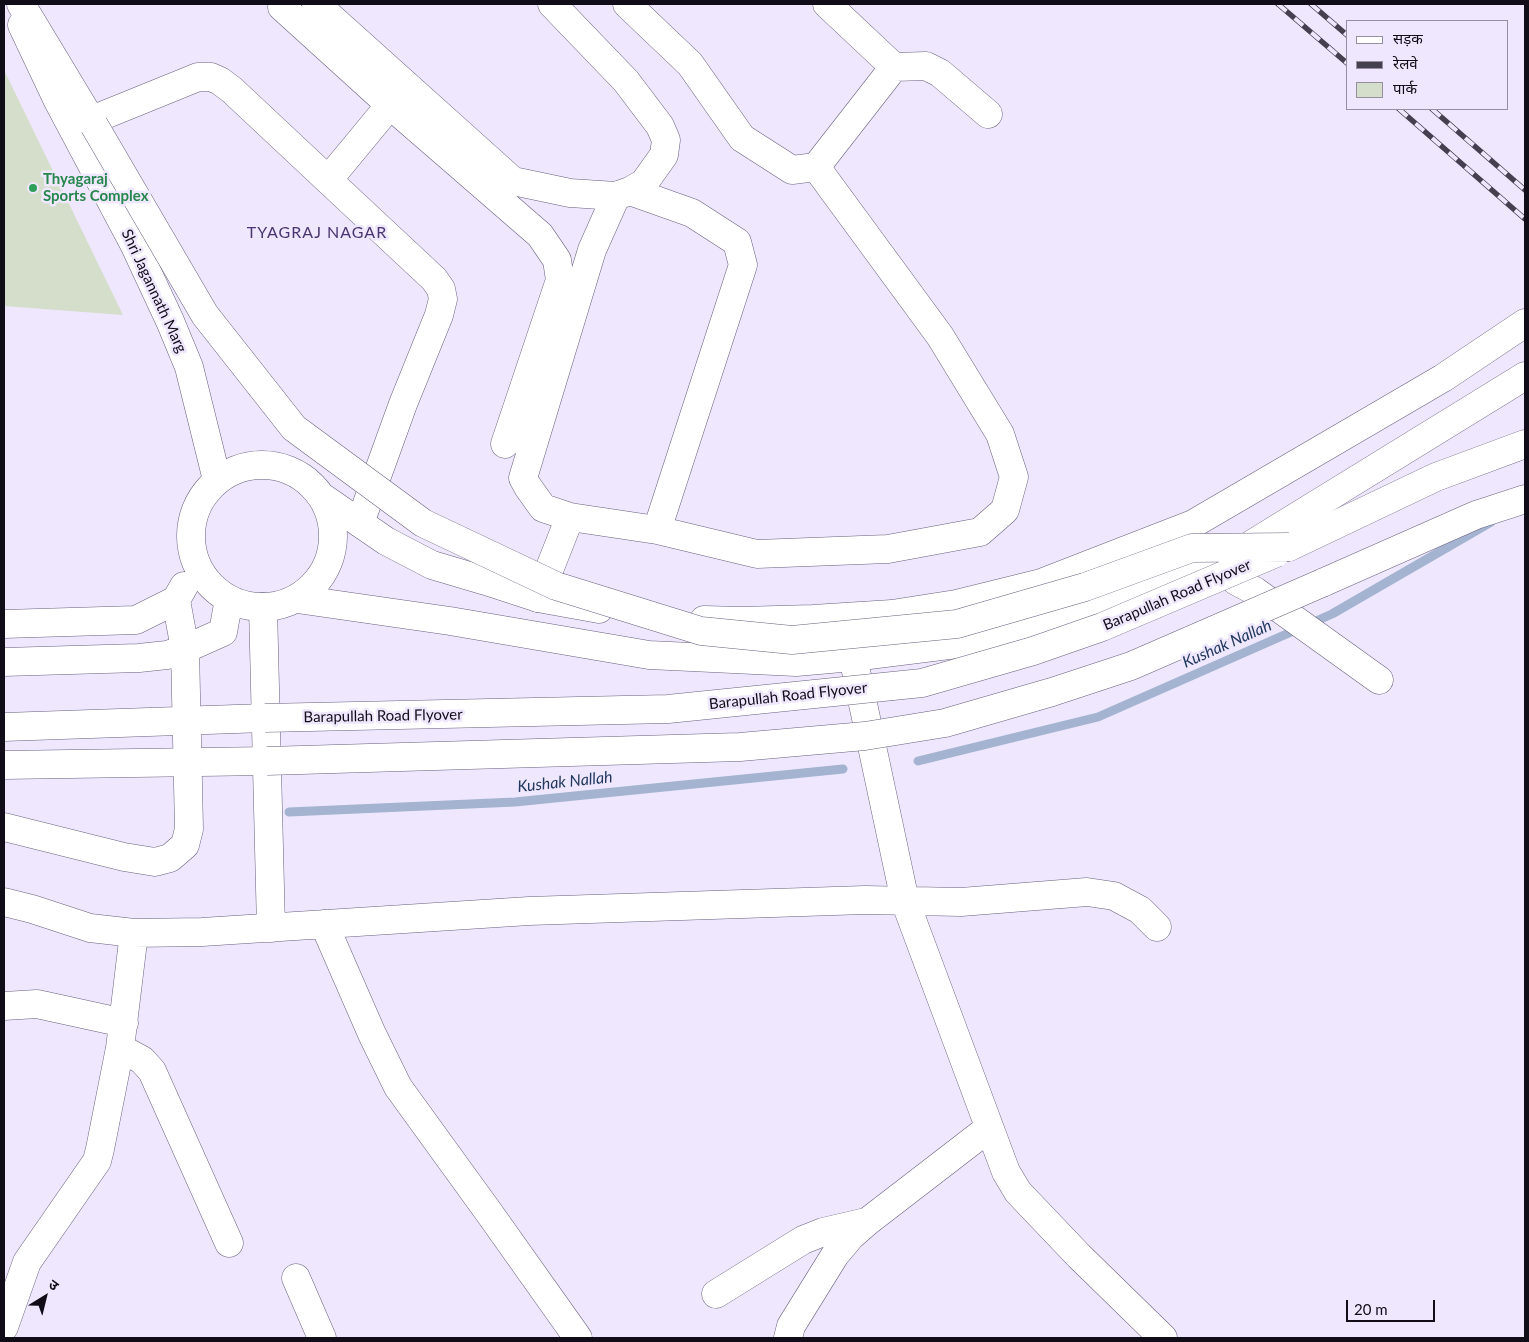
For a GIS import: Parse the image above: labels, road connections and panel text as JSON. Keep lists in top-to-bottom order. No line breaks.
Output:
{"streets":{"main road":["Shri Jagannath Marg","Barapullah Road Flyover"]},"districts":["TYAGRAJ NAGAR"],"water":["Kushak Nallah"],"places":["Thyagaraj Sports Complex"],"legend":["सड़क","रेलवे","पार्क"],"scale_bar":"20 m","north":"top right"}
